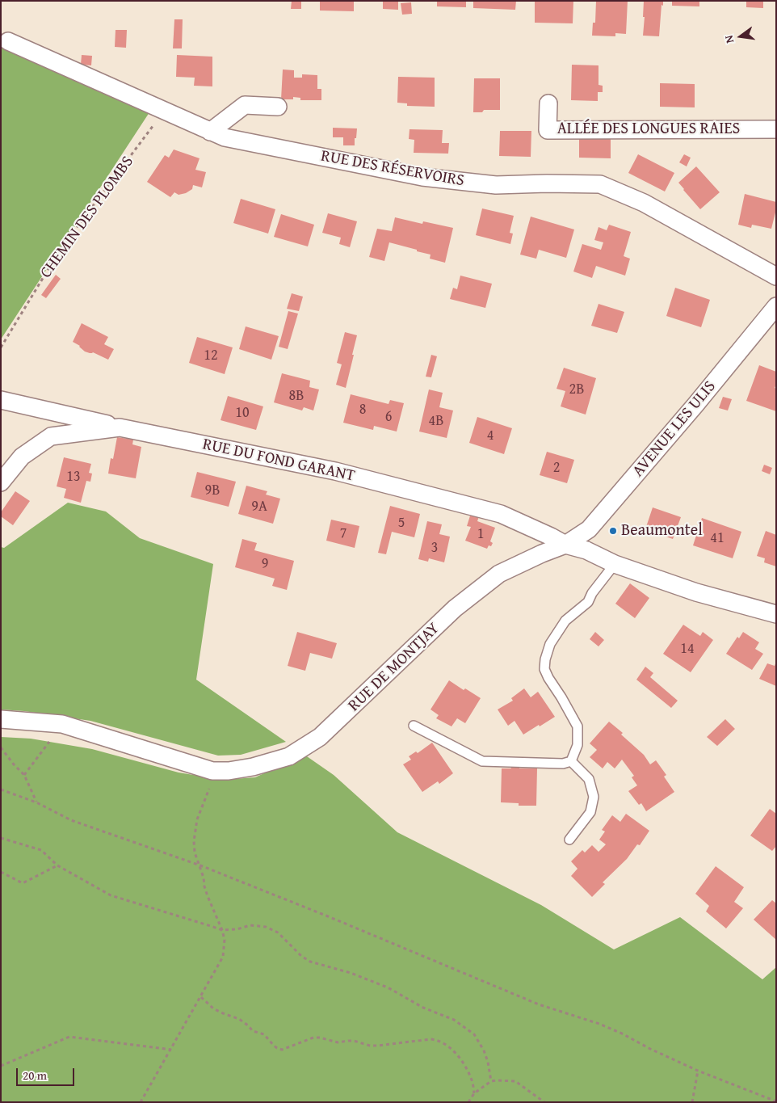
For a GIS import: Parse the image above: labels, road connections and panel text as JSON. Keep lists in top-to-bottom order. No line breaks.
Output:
{"streets":{"street":["ALLÉE DES LONGUES RAIES","RUE DES RÉSERVOIRS","AVENUE LES ULIS","RUE DU FOND GARANT","RUE DE MONTJAY"],"path":["CHEMIN DES PLOMBS"]},"crossings":[["RUE DES RÉSERVOIRS","CHEMIN DES PLOMBS"],["AVENUE LES ULIS","RUE DU FOND GARANT"],["AVENUE LES ULIS","RUE DE MONTJAY"],["RUE DU FOND GARANT","RUE DE MONTJAY"]],"places":["Beaumontel"],"house_numbers":["12","2B","8B","8","10","6","4B","4","2","13","9B","9A","5","7","1","41","3","9","14"],"scale_bar":"20 m","north":"left"}
